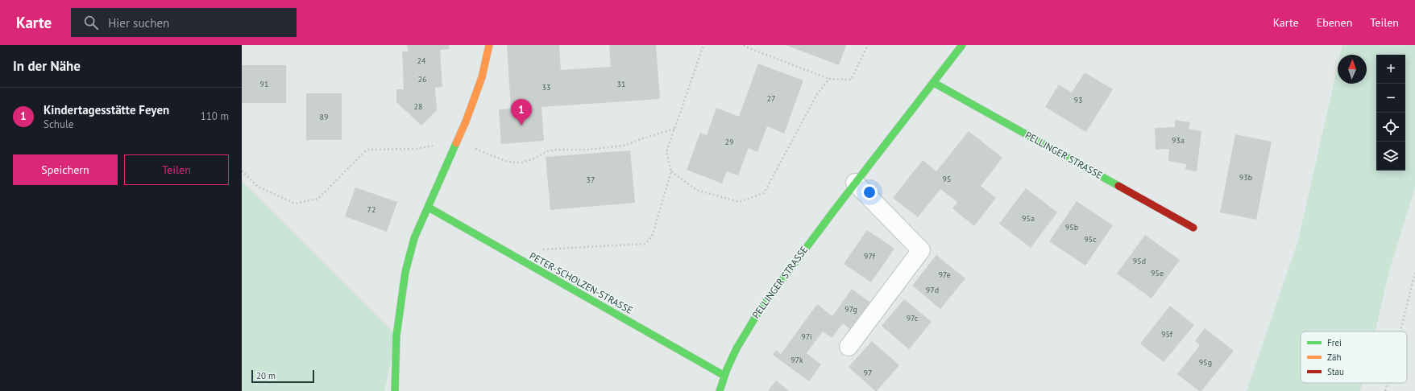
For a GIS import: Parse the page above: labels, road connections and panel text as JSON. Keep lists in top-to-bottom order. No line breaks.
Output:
{"streets":{"street":["PELLINGER STRASSE","PETER-SCHOLZEN-STRASSE"]},"crossings":[["PELLINGER STRASSE","PETER-SCHOLZEN-STRASSE"]],"house_numbers":["24","26","91","31","33","27","93","28","89","93a","29","93b","95","37","72","95a","95b","95c","97f","95d","95e","97e","97d","97g","97c","95f","97i","97k","95g","97"],"legend":["Frei","Zäh","Stau"],"scale_bar":"20 m","north":"top","page":{"header":"Karte","search":"Hier suchen","nav":["Karte","Ebenen","Teilen"],"heading":"In der Nähe","map_buttons":["+","−"],"list":[{"mark":"1","name":"Kindertagesstätte Feyen","note":"Schule","value":"110 m"}],"pins":"1","buttons":["Speichern","Teilen"],"scale":"20 m"}}
